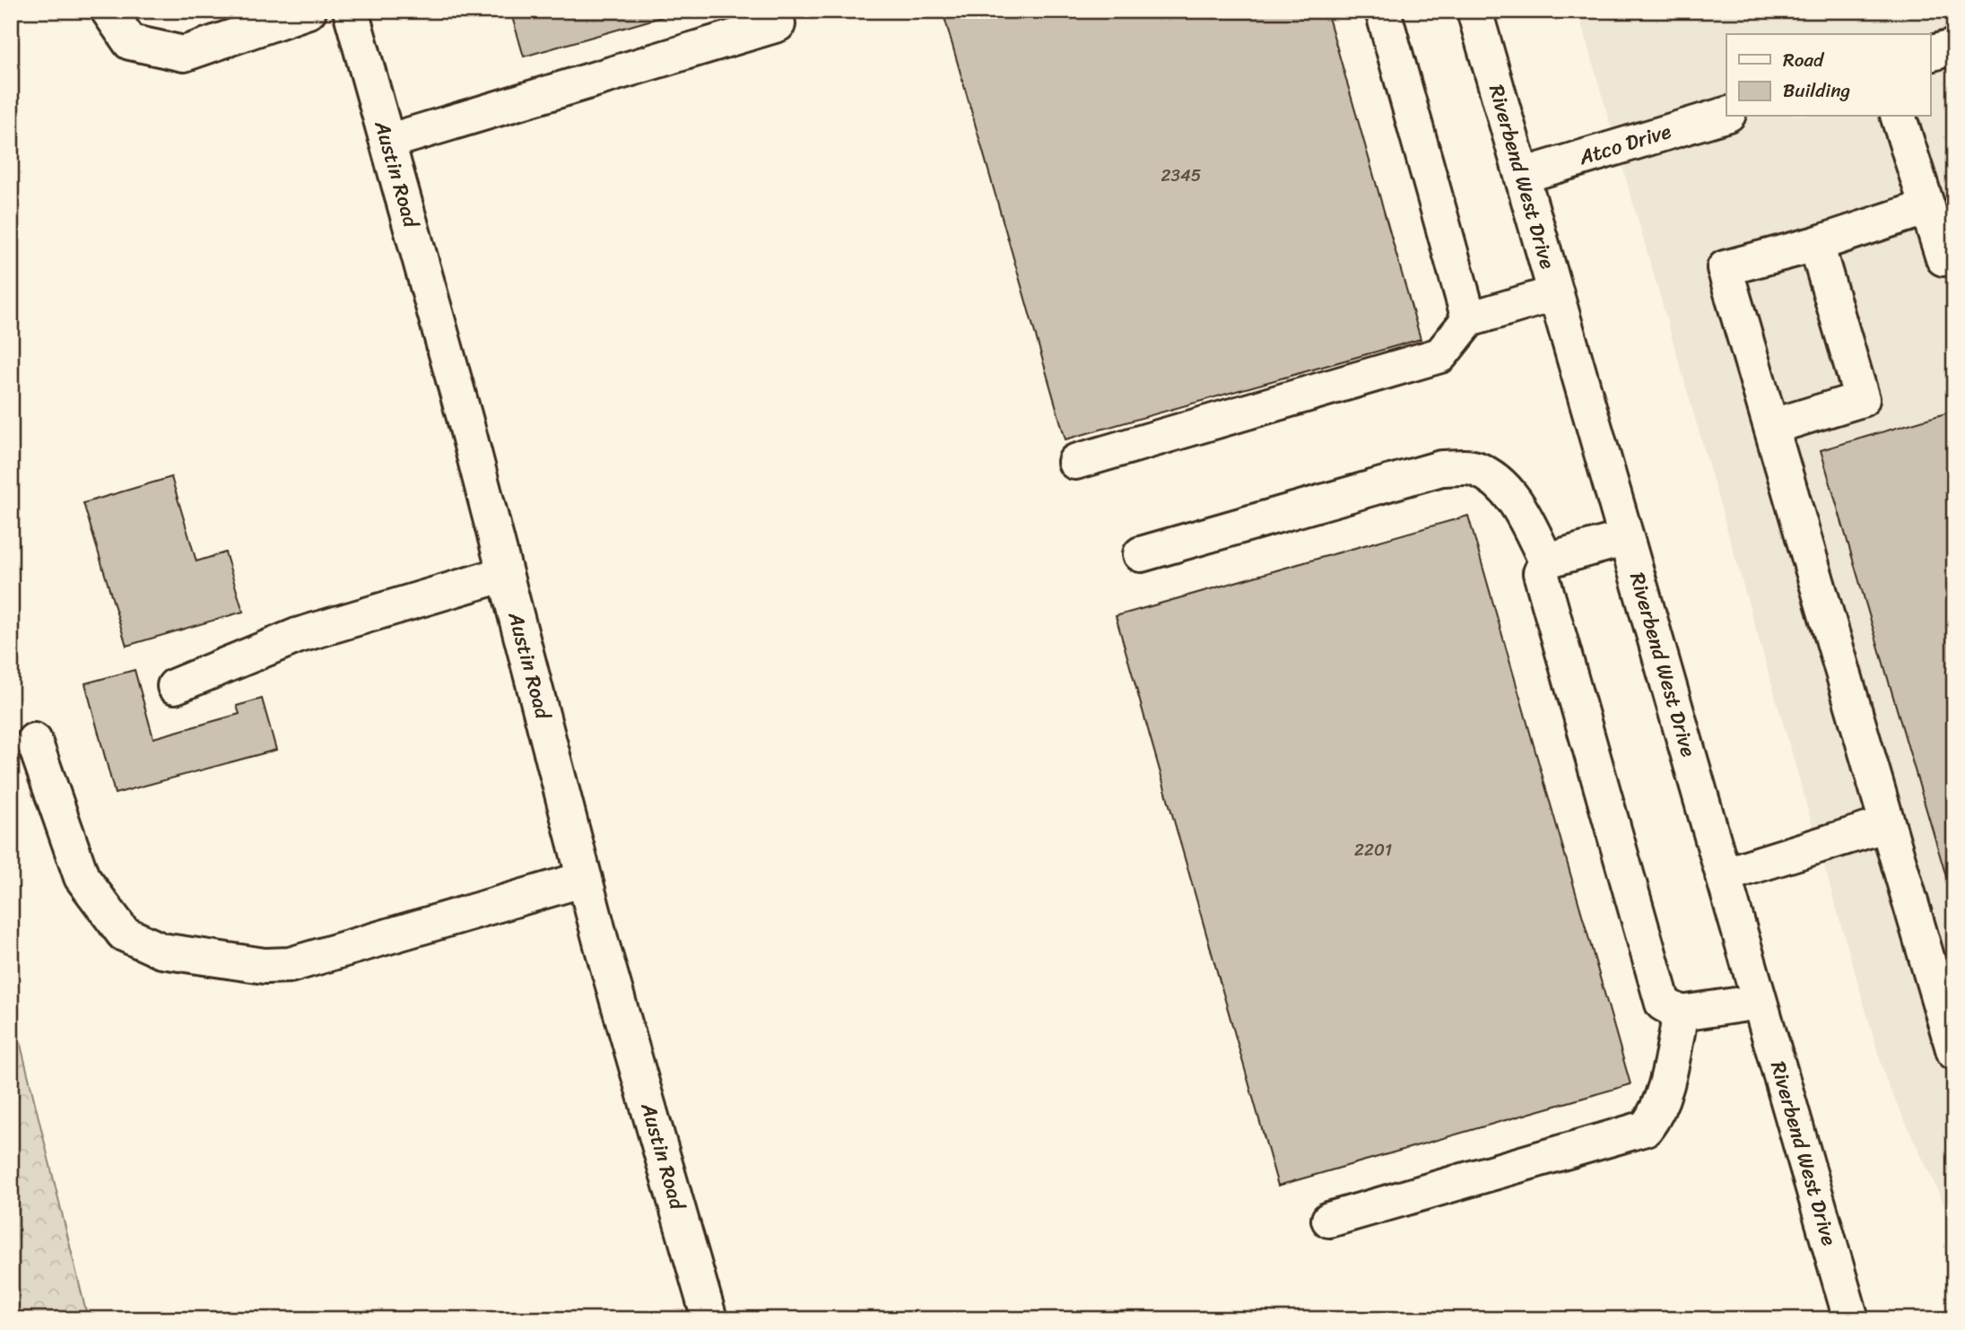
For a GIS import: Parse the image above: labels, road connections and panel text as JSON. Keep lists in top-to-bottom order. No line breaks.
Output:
{"streets":{"street":["Atco Drive","Austin Road","Riverbend West Drive"]},"crossings":[["Atco Drive","Riverbend West Drive"]],"house_numbers":["2345","2201"],"legend":["Road","Building"]}
